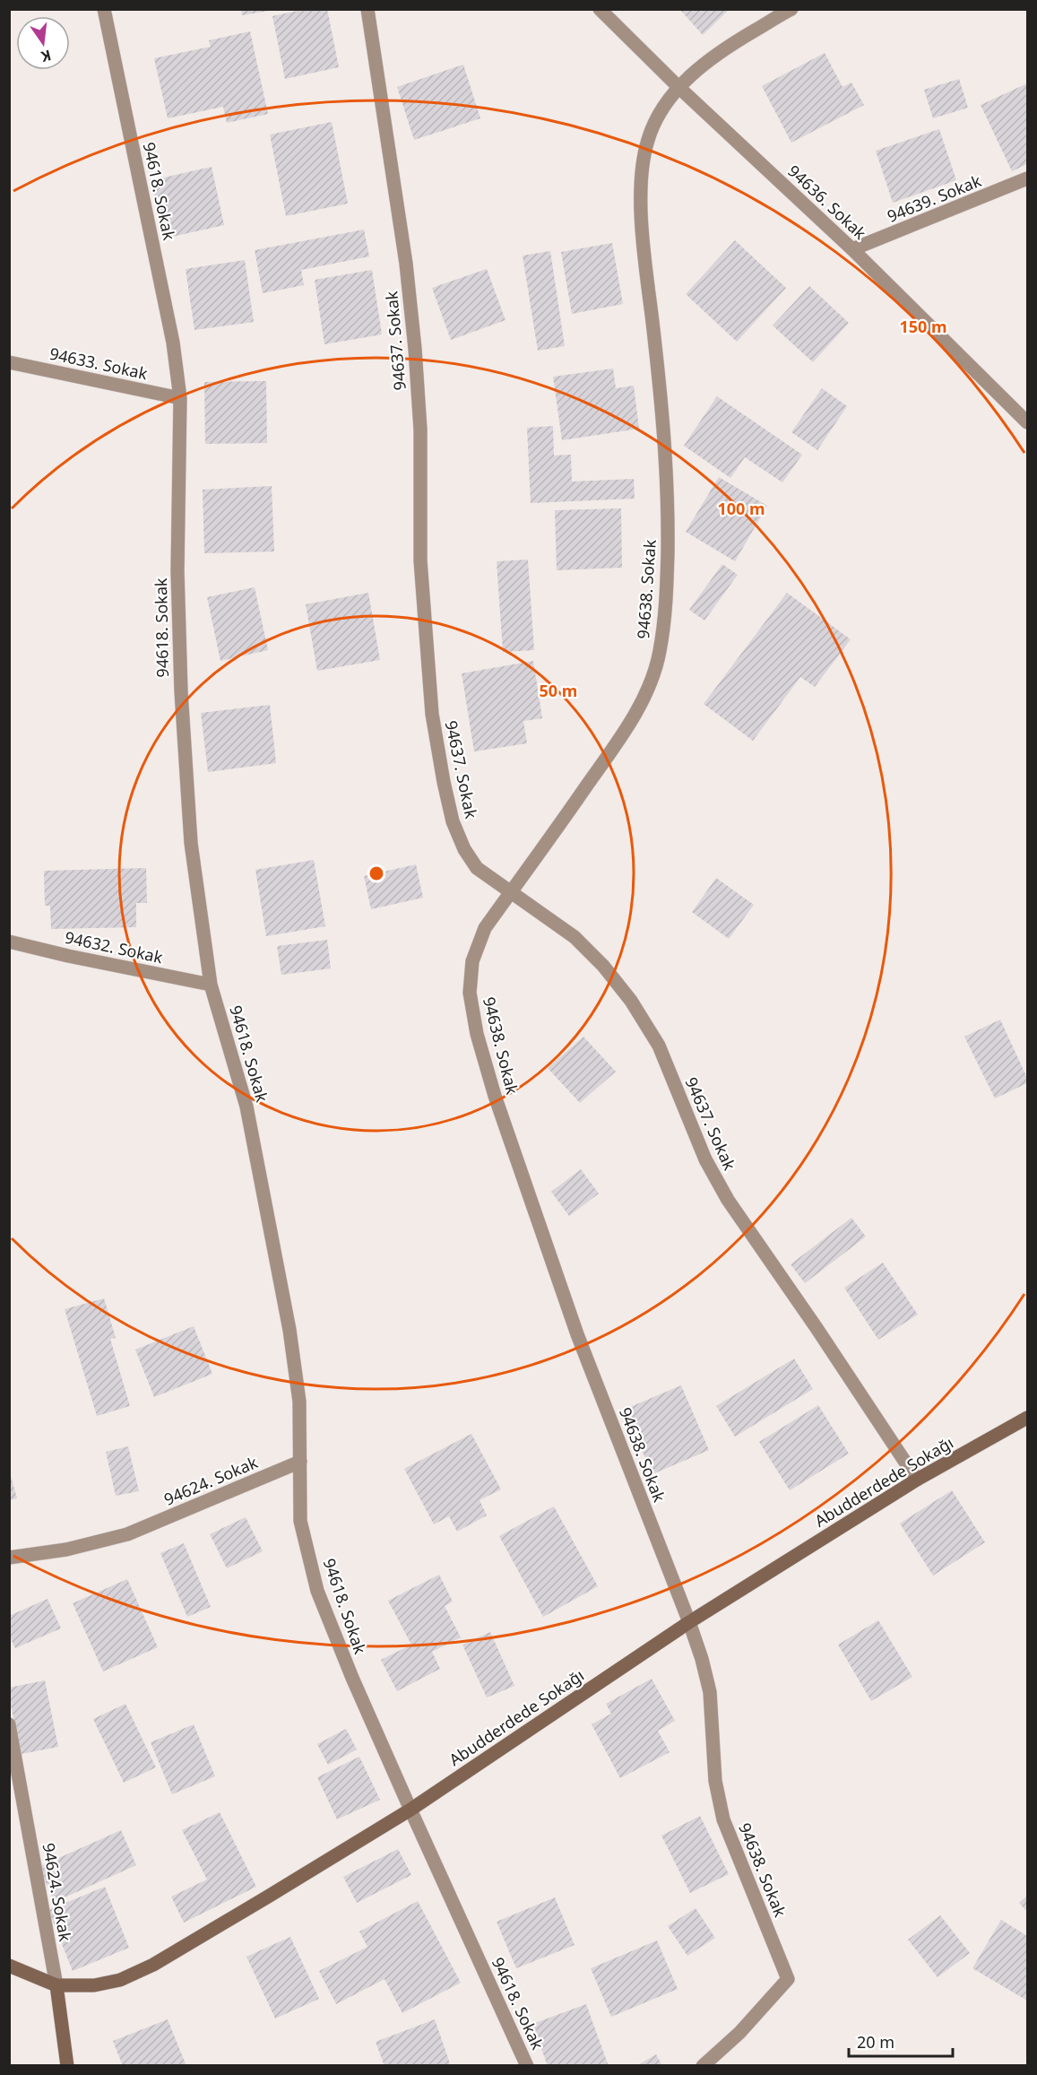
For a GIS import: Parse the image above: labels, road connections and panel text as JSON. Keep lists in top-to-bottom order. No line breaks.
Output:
{"streets":{"street":["94618. Sokak","94639. Sokak","94636. Sokak","94637. Sokak","94633. Sokak","94638. Sokak","94632. Sokak","94624. Sokak","Abudderdede Sokağı"]},"crossings":[["94618. Sokak","94633. Sokak"],["94618. Sokak","94632. Sokak"],["94618. Sokak","94624. Sokak"],["94618. Sokak","Abudderdede Sokağı"],["94639. Sokak","94636. Sokak"],["94636. Sokak","94638. Sokak"],["94637. Sokak","94638. Sokak"],["94637. Sokak","Abudderdede Sokağı"],["94638. Sokak","Abudderdede Sokağı"],["94624. Sokak","Abudderdede Sokağı"]],"scale_bar":"20 m","north":"bottom","rings":["150 m","100 m","50 m"]}
